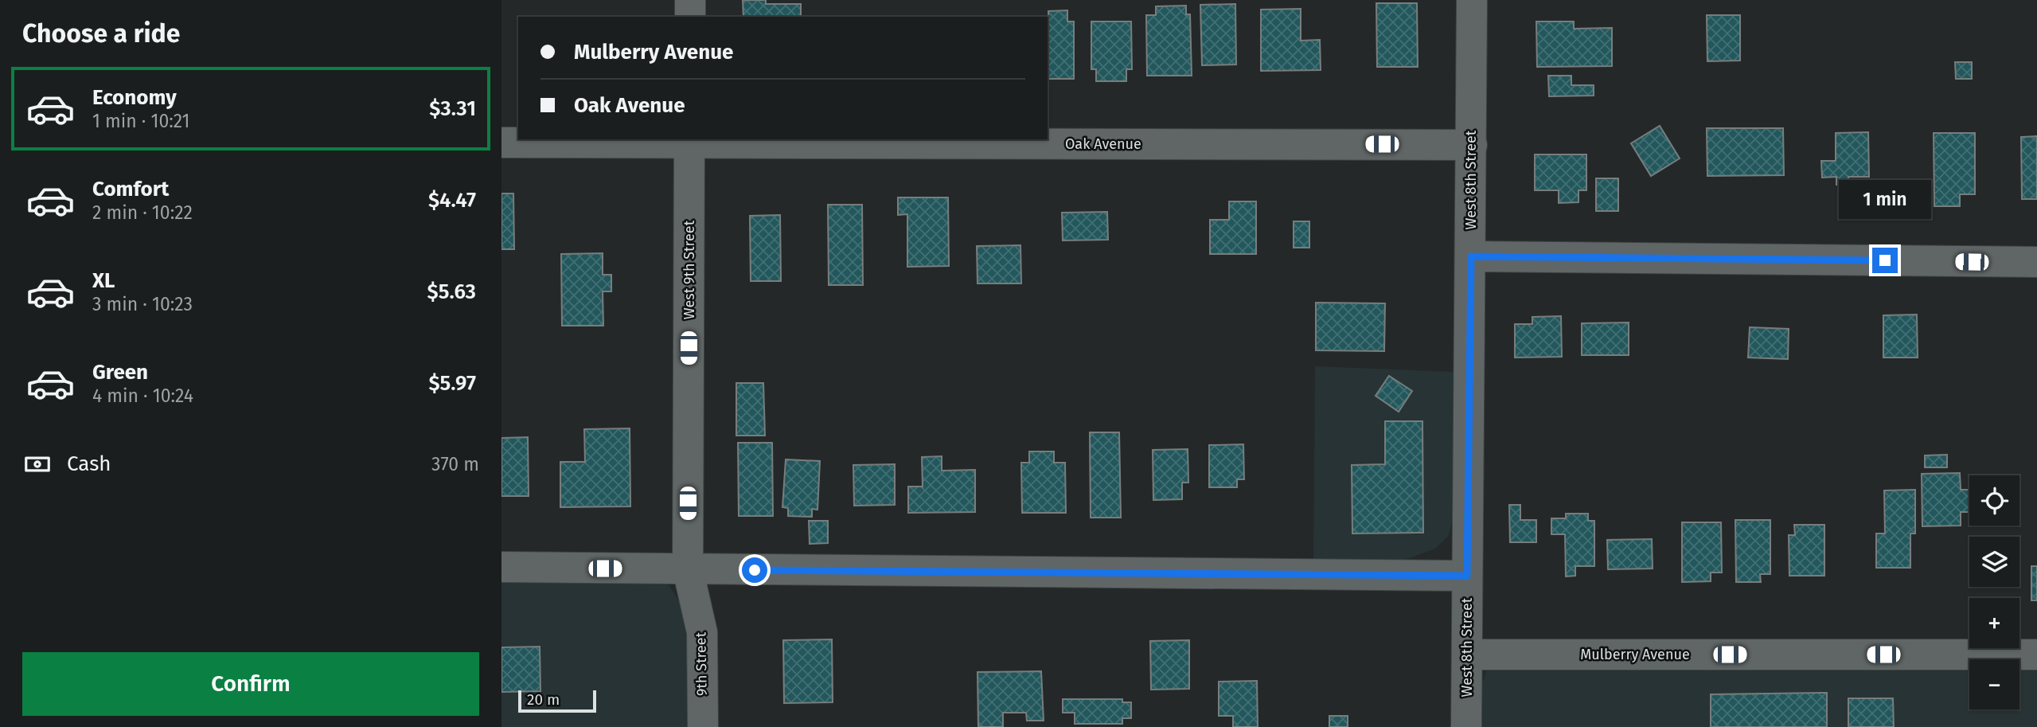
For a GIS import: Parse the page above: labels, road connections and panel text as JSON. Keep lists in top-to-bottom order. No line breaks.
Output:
{"streets":{"street":["Oak Avenue","West 8th Street","West 9th Street","Mulberry Avenue","9th Street"]},"crossings":[["Oak Avenue","West 8th Street"],["Oak Avenue","West 9th Street"],["West 8th Street","Mulberry Avenue"],["West 9th Street","9th Street"]],"scale_bar":"20 m","page":{"heading":"Choose a ride","banner":["Mulberry Avenue","Oak Avenue"],"list":[{"name":"Economy","note":"1 min · 10:21","value":"$3.31"},{"name":"Comfort","note":"2 min · 10:22","value":"$4.47"},{"name":"XL","note":"3 min · 10:23","value":"$5.63"},{"name":"Green","note":"4 min · 10:24","value":"$5.97"}],"bubble":"1 min","pay":["Cash","370 m"],"map_buttons":["+","−"],"buttons":"Confirm","scale":"20 m"}}
